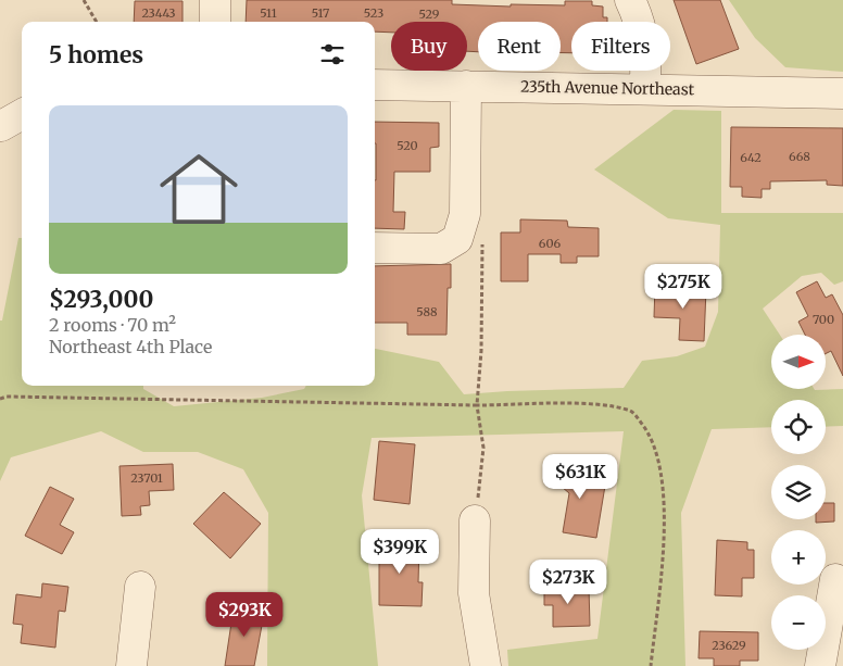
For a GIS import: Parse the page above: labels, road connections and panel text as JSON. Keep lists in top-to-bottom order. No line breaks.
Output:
{"streets":{"street":["235th Avenue Northeast"]},"house_numbers":["23443","511","517","523","529","520","668","642","606","588","700","23701","23629"],"north":"right","page":{"chip":["Buy","Rent","Filters"],"heading":"5 homes","list":[{"name":"$293,000","note":"2 rooms · 70 m² · Northeast 4th Place"}],"price":["$275K","$631K","$399K","$273K","$293K"],"map_buttons":["+","−"]}}
